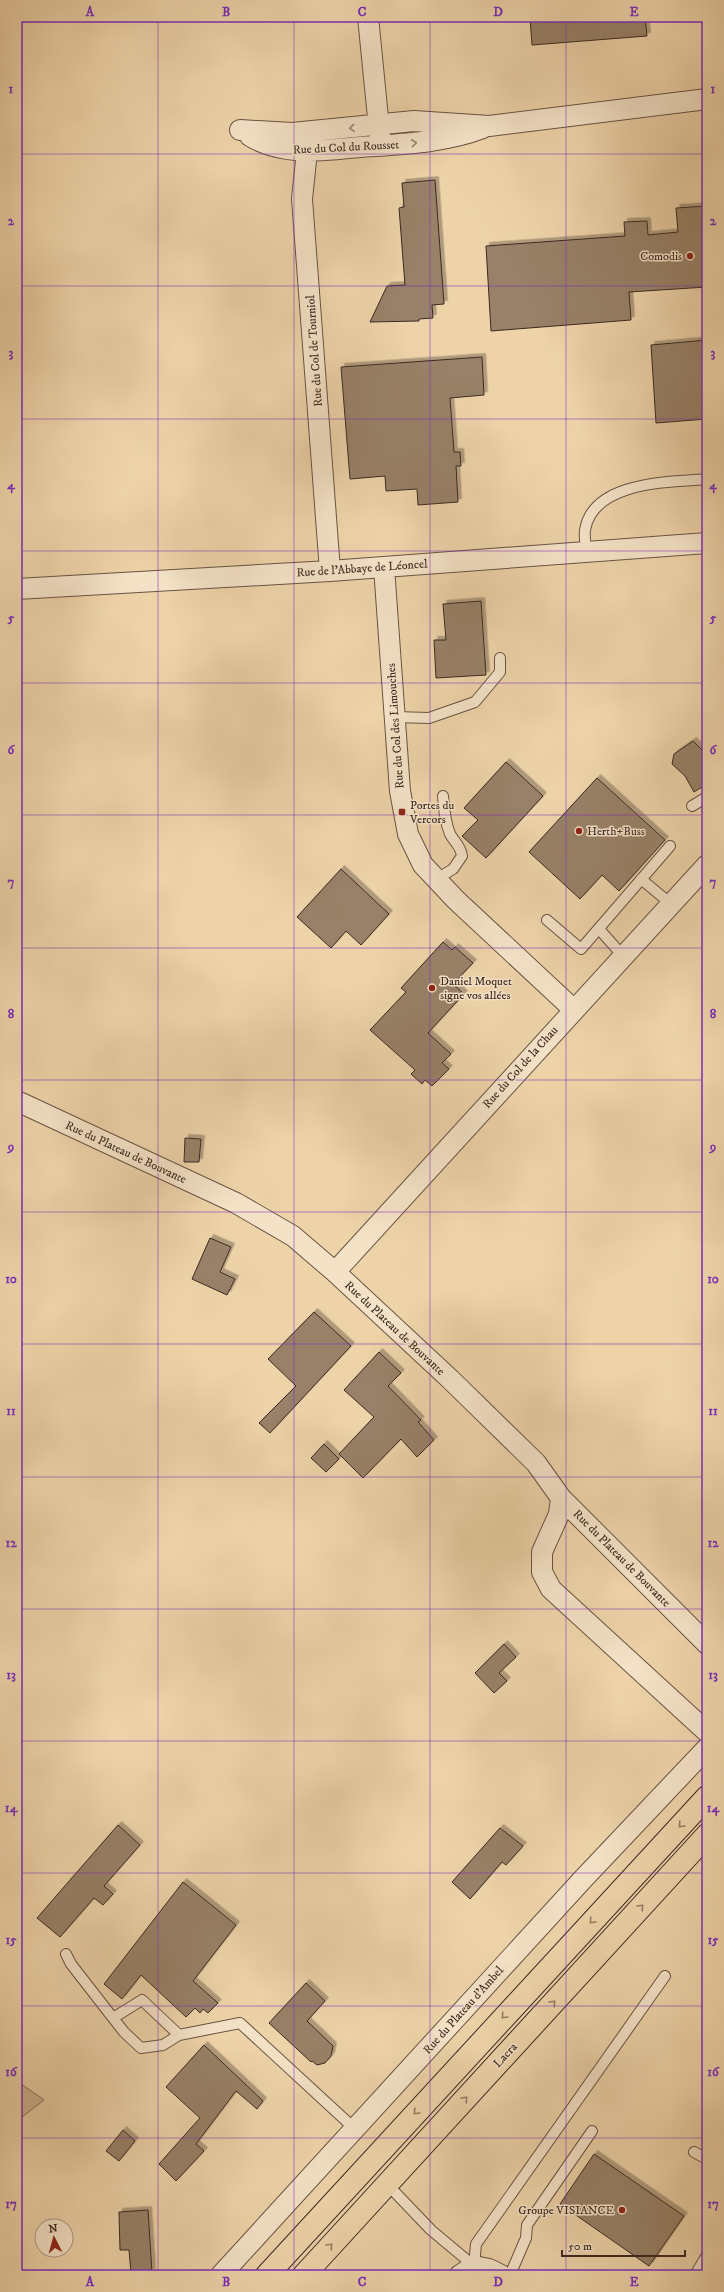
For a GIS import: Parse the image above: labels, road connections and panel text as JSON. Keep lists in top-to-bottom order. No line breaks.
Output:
{"streets":{"highway":["Lacra"],"street":["Rue du Col du Rousset","Rue du Col de Tourniol","Rue de l'Abbaye de Léoncel","Rue du Col des Limouches","Rue du Col de la Chau","Rue du Plateau de Bouvante","Rue du Plateau d'Ambel"]},"crossings":[["Rue du Col du Rousset","Rue du Col de Tourniol"],["Rue du Col de Tourniol","Rue de l'Abbaye de Léoncel"],["Rue de l'Abbaye de Léoncel","Rue du Col des Limouches"],["Rue du Col des Limouches","Rue du Col de la Chau"],["Rue du Col de la Chau","Rue du Plateau de Bouvante"]],"places":{"other":["Comodis","Herth+Buss","Daniel Moquet signe vos allées","Groupe VISIANCE"],"transit":["Portes du Vercors"]},"scale_bar":"50 m","north":"top","grid":{"columns":["A","B","C","D","E"],"rows":["1","2","3","4","5","6","7","8","9","10","11","12","13","14","15","16","17"]}}
